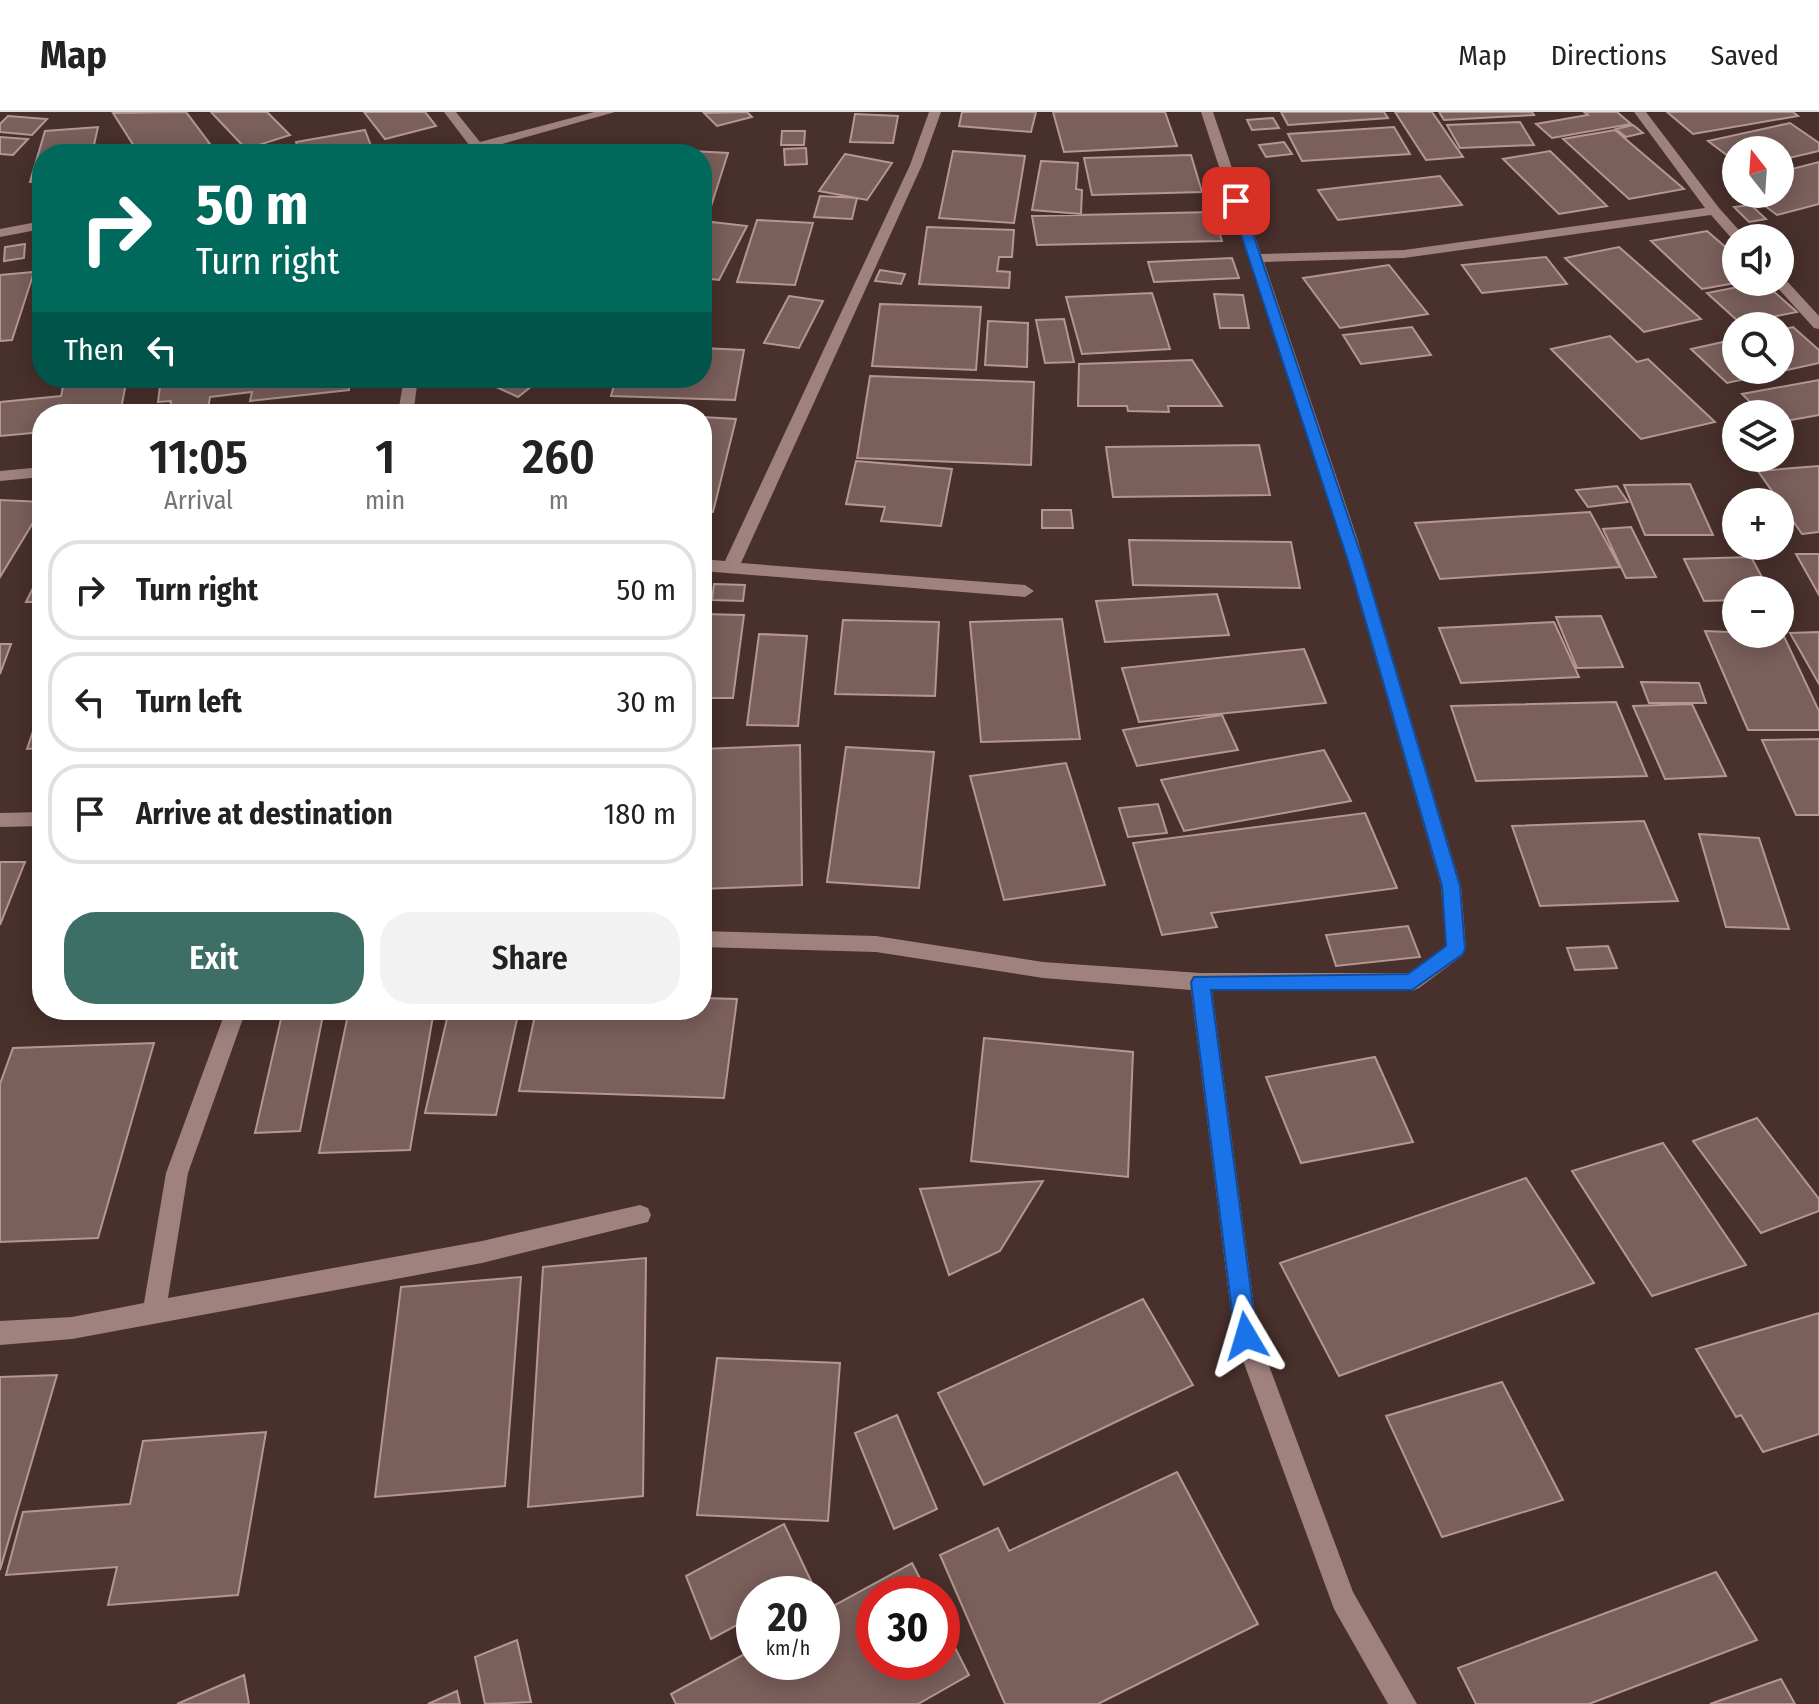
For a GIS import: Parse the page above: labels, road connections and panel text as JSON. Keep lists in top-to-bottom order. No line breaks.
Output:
{"north":"top","page":{"header":"Map","nav":["Map","Directions","Saved"],"map_buttons":["+","−"],"turn":["50 m","Turn right"],"then":"Then","eta":["11:05","Arrival","1","min","260","m"],"list":[{"name":"Turn right","value":"50 m"},{"name":"Turn left","value":"30 m"},{"name":"Arrive at destination","value":"180 m"}],"buttons":["Exit","Share"],"speed":"20 km/h","limit":"30"}}
